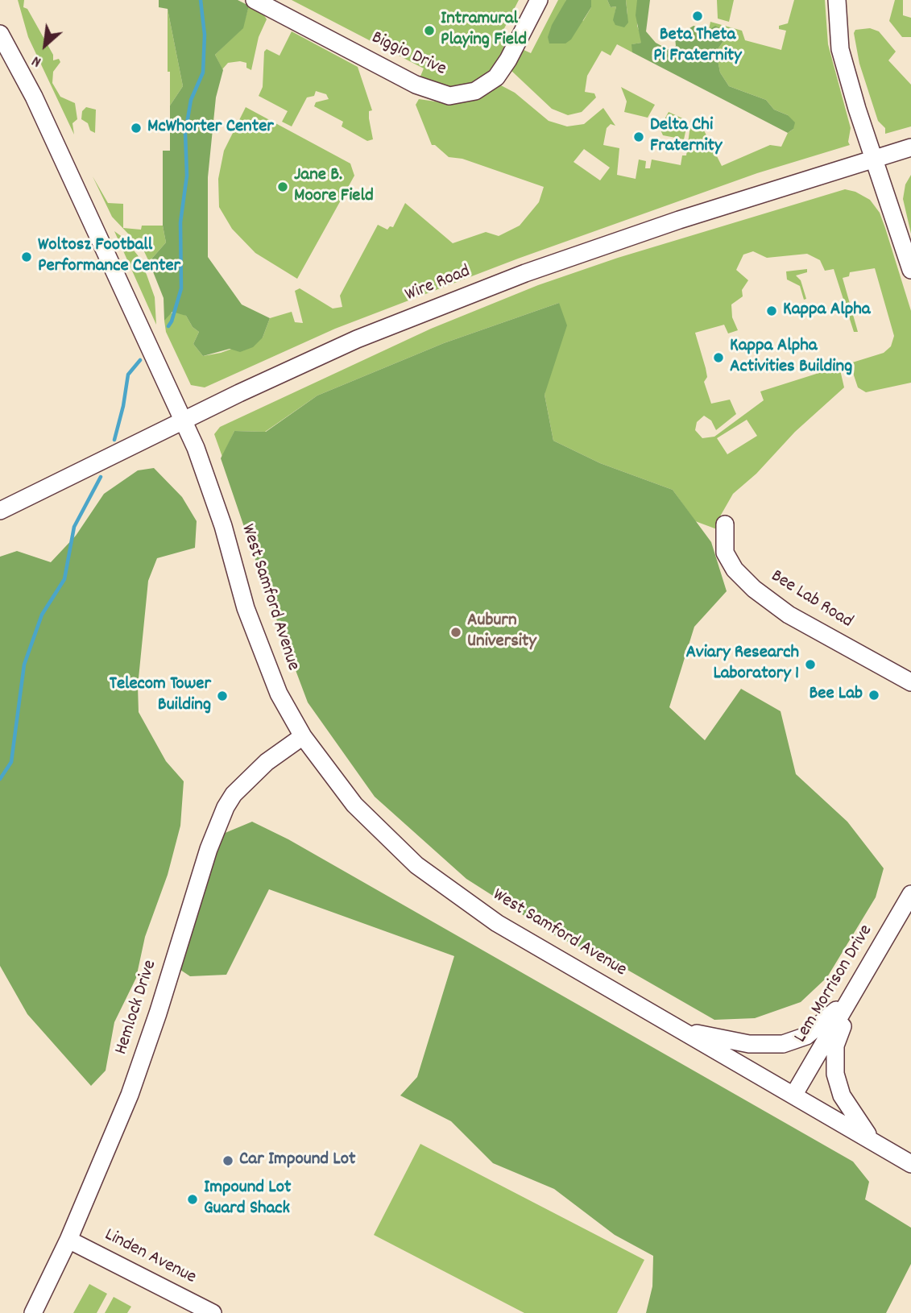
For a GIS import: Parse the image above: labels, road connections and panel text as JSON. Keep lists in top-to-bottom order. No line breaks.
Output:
{"streets":{"street":["Biggio Drive","Wire Road","West Samford Avenue","Bee Lab Road","Lem Morrison Drive","Hemlock Drive","Linden Avenue"]},"crossings":[["Wire Road","West Samford Avenue"],["West Samford Avenue","Lem Morrison Drive"],["West Samford Avenue","Hemlock Drive"],["Hemlock Drive","Linden Avenue"]],"places":["Beta Theta Pi Fraternity","Intramural Playing Field","McWhorter Center","Delta Chi Fraternity","Jane B. Moore Field","Woltosz Football Performance Center","Kappa Alpha","Kappa Alpha Activities Building","Auburn University","Aviary Research Laboratory 1","Bee Lab","Telecom Tower Building","Car Impound Lot","Impound Lot Guard Shack"],"north":"bottom left"}
